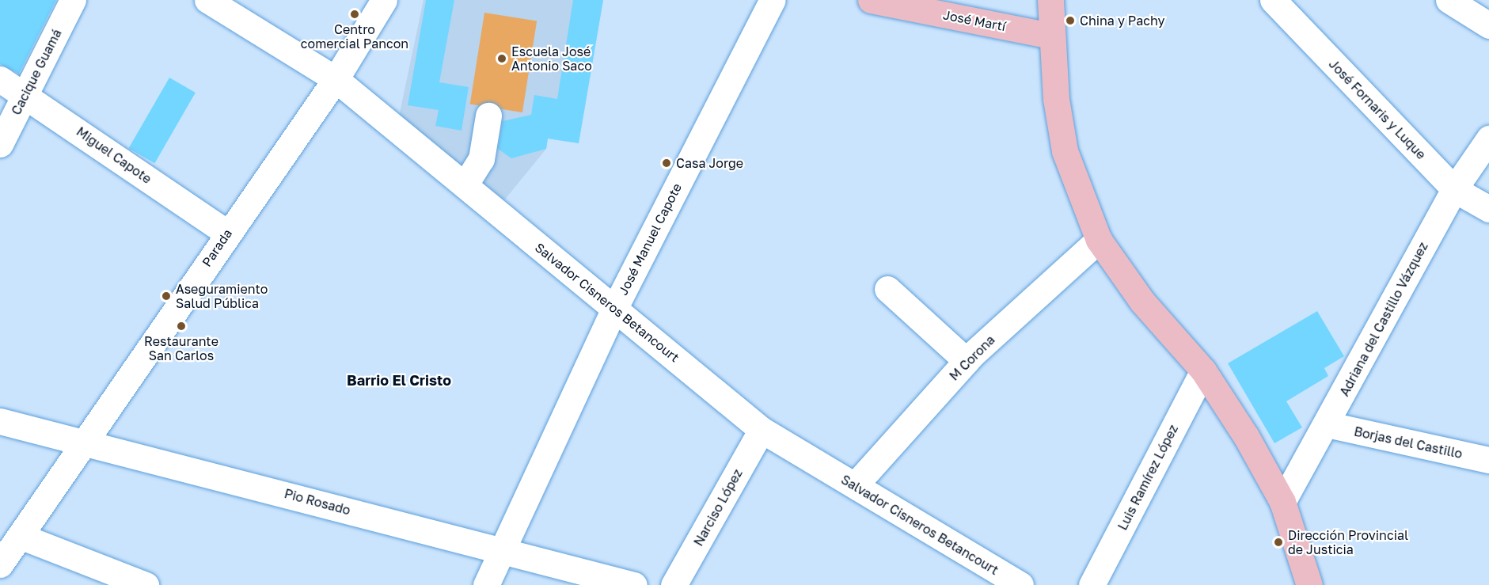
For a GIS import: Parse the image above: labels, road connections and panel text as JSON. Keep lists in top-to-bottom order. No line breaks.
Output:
{"streets":{"main road":["José Martí"],"street":["Cacique Guamá","José Fornaris y Luque","Miguel Capote","José Manuel Capote","Parada","Salvador Cisneros Betancourt","Adriana del Castillo Vázquez","M Corona","Borjas del Castillo","Luis Ramírez López","Pio Rosado","Narciso López"]},"crossings":[["Cacique Guamá","Miguel Capote"],["José Fornaris y Luque","Adriana del Castillo Vázquez"],["Miguel Capote","Parada"],["José Manuel Capote","Salvador Cisneros Betancourt"],["José Manuel Capote","Pio Rosado"],["Parada","Salvador Cisneros Betancourt"],["Parada","Pio Rosado"],["Salvador Cisneros Betancourt","M Corona"],["Salvador Cisneros Betancourt","Narciso López"],["Adriana del Castillo Vázquez","Borjas del Castillo"]],"districts":["Barrio El Cristo"],"places":["Centro comercial Pancon","China y Pachy","Escuela José Antonio Saco","Casa Jorge","Aseguramiento Salud Pública","Restaurante San Carlos","Dirección Provincial de Justicia"]}
